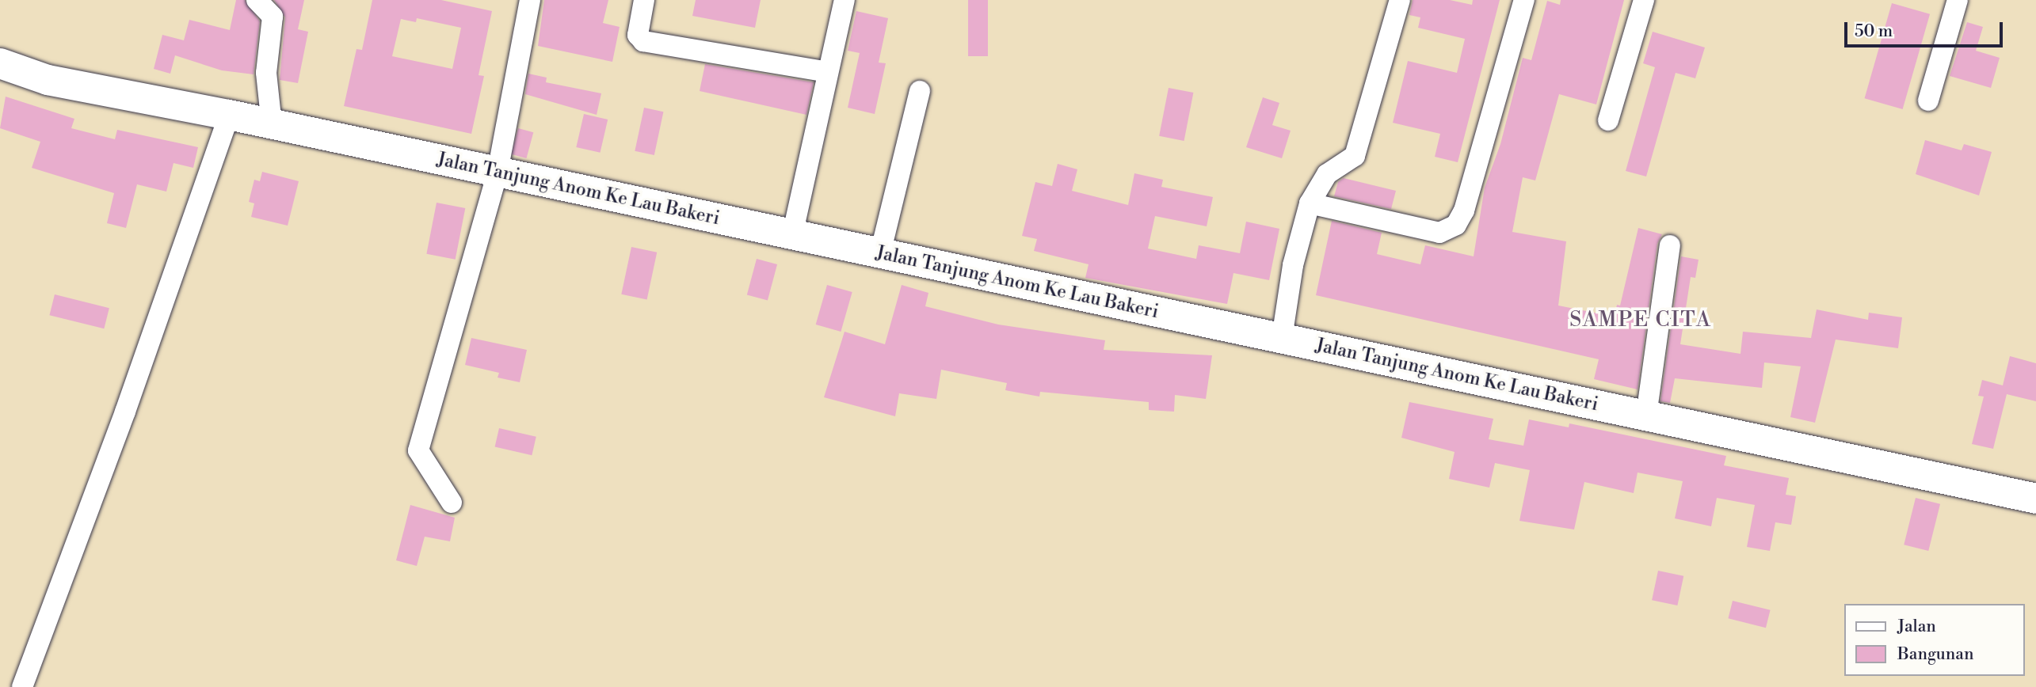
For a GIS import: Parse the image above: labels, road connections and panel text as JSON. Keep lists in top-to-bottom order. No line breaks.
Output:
{"streets":{"main road":["Jalan Tanjung Anom Ke Lau Bakeri"]},"districts":["SAMPE CITA"],"legend":["Jalan","Bangunan"],"scale_bar":"50 m"}
